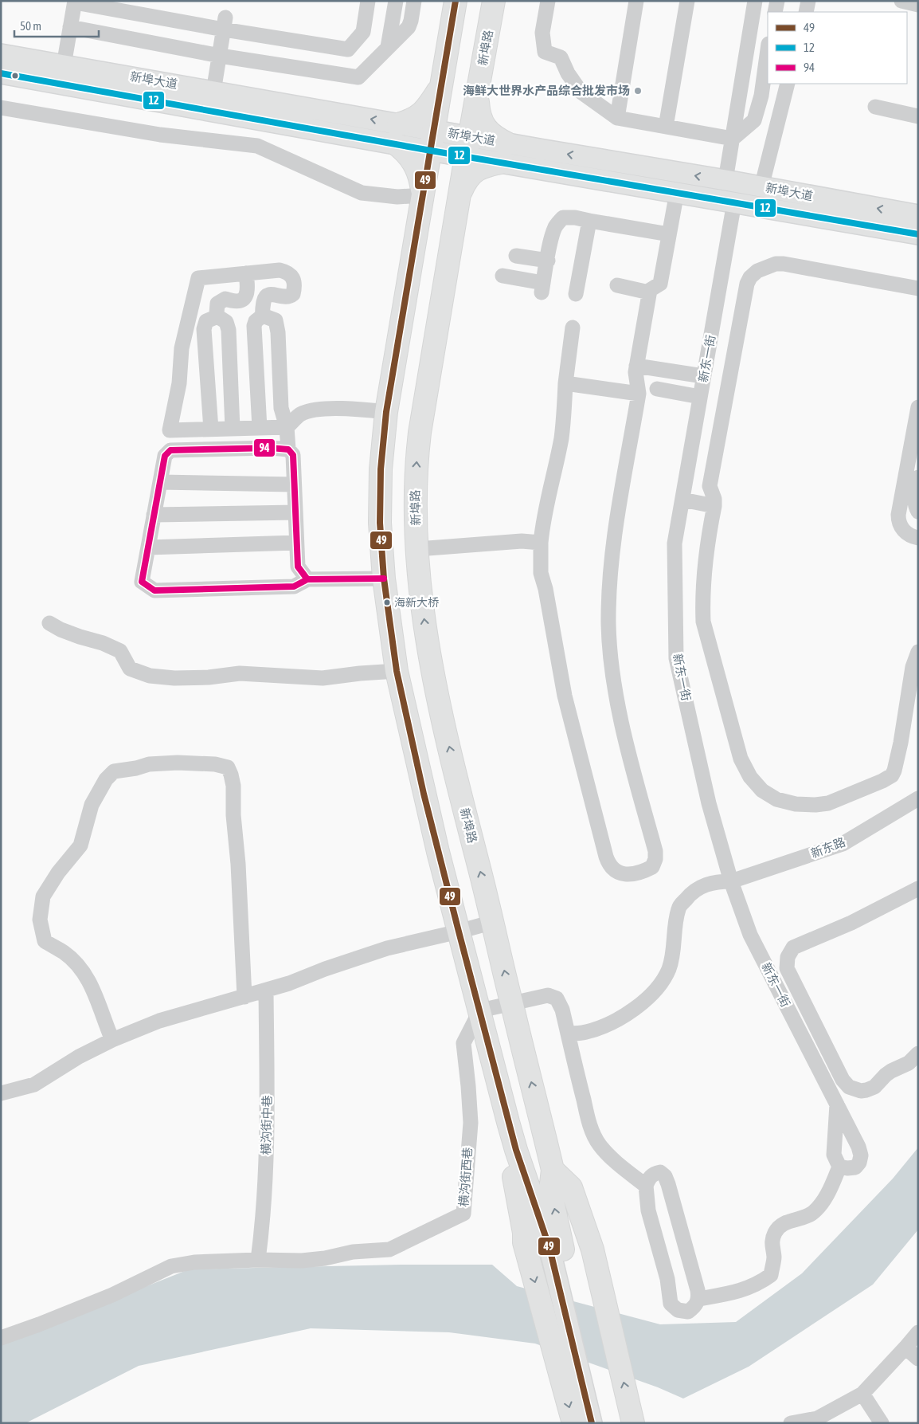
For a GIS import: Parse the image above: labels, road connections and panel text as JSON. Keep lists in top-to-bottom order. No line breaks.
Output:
{"streets":{"highway":["新埠路"],"main road":["新埠大道"],"street":["新东一街","新东路","横沟街中巷","横沟街西巷"]},"crossings":[["新埠路","新埠大道"],["新埠大道","新东一街"],["新东一街","新东路"],["横沟街中巷","横沟街西巷"]],"places":["海鲜大世界水产品综合批发市场","海新大桥"],"lines":["transit line 49","transit line 12","transit line 94"],"legend":["49","12","94"],"scale_bar":"50 m"}
